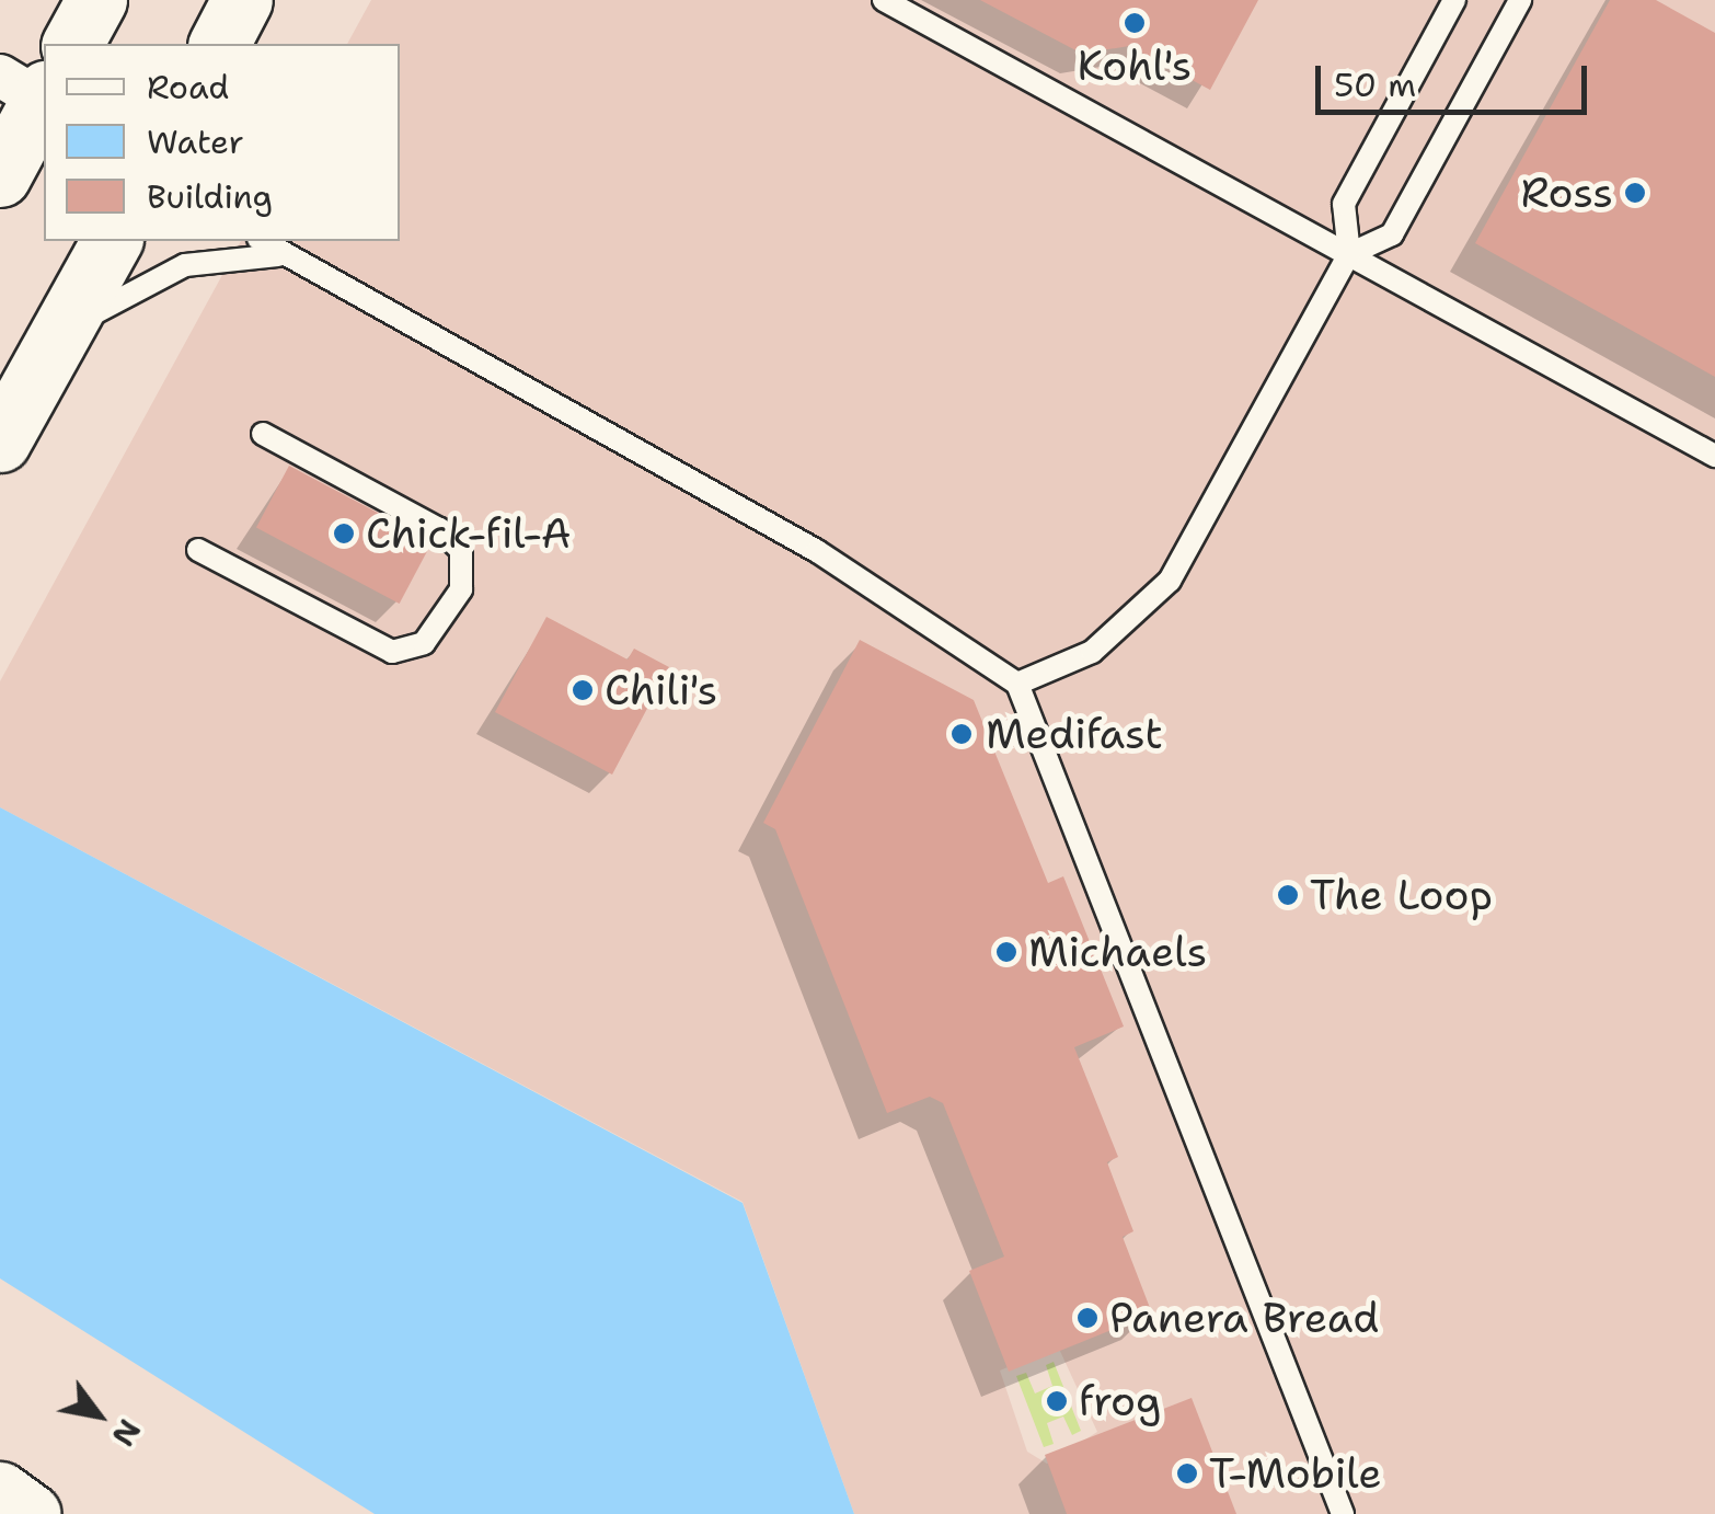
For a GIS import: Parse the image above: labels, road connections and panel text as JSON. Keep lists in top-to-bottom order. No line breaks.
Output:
{"places":["Kohl's","Ross","Chick-fil-A","Chili's","Medifast","The Loop","Michaels","Panera Bread","frog","T-Mobile"],"legend":["Road","Water","Building"],"scale_bar":"50 m","north":"bottom right"}
